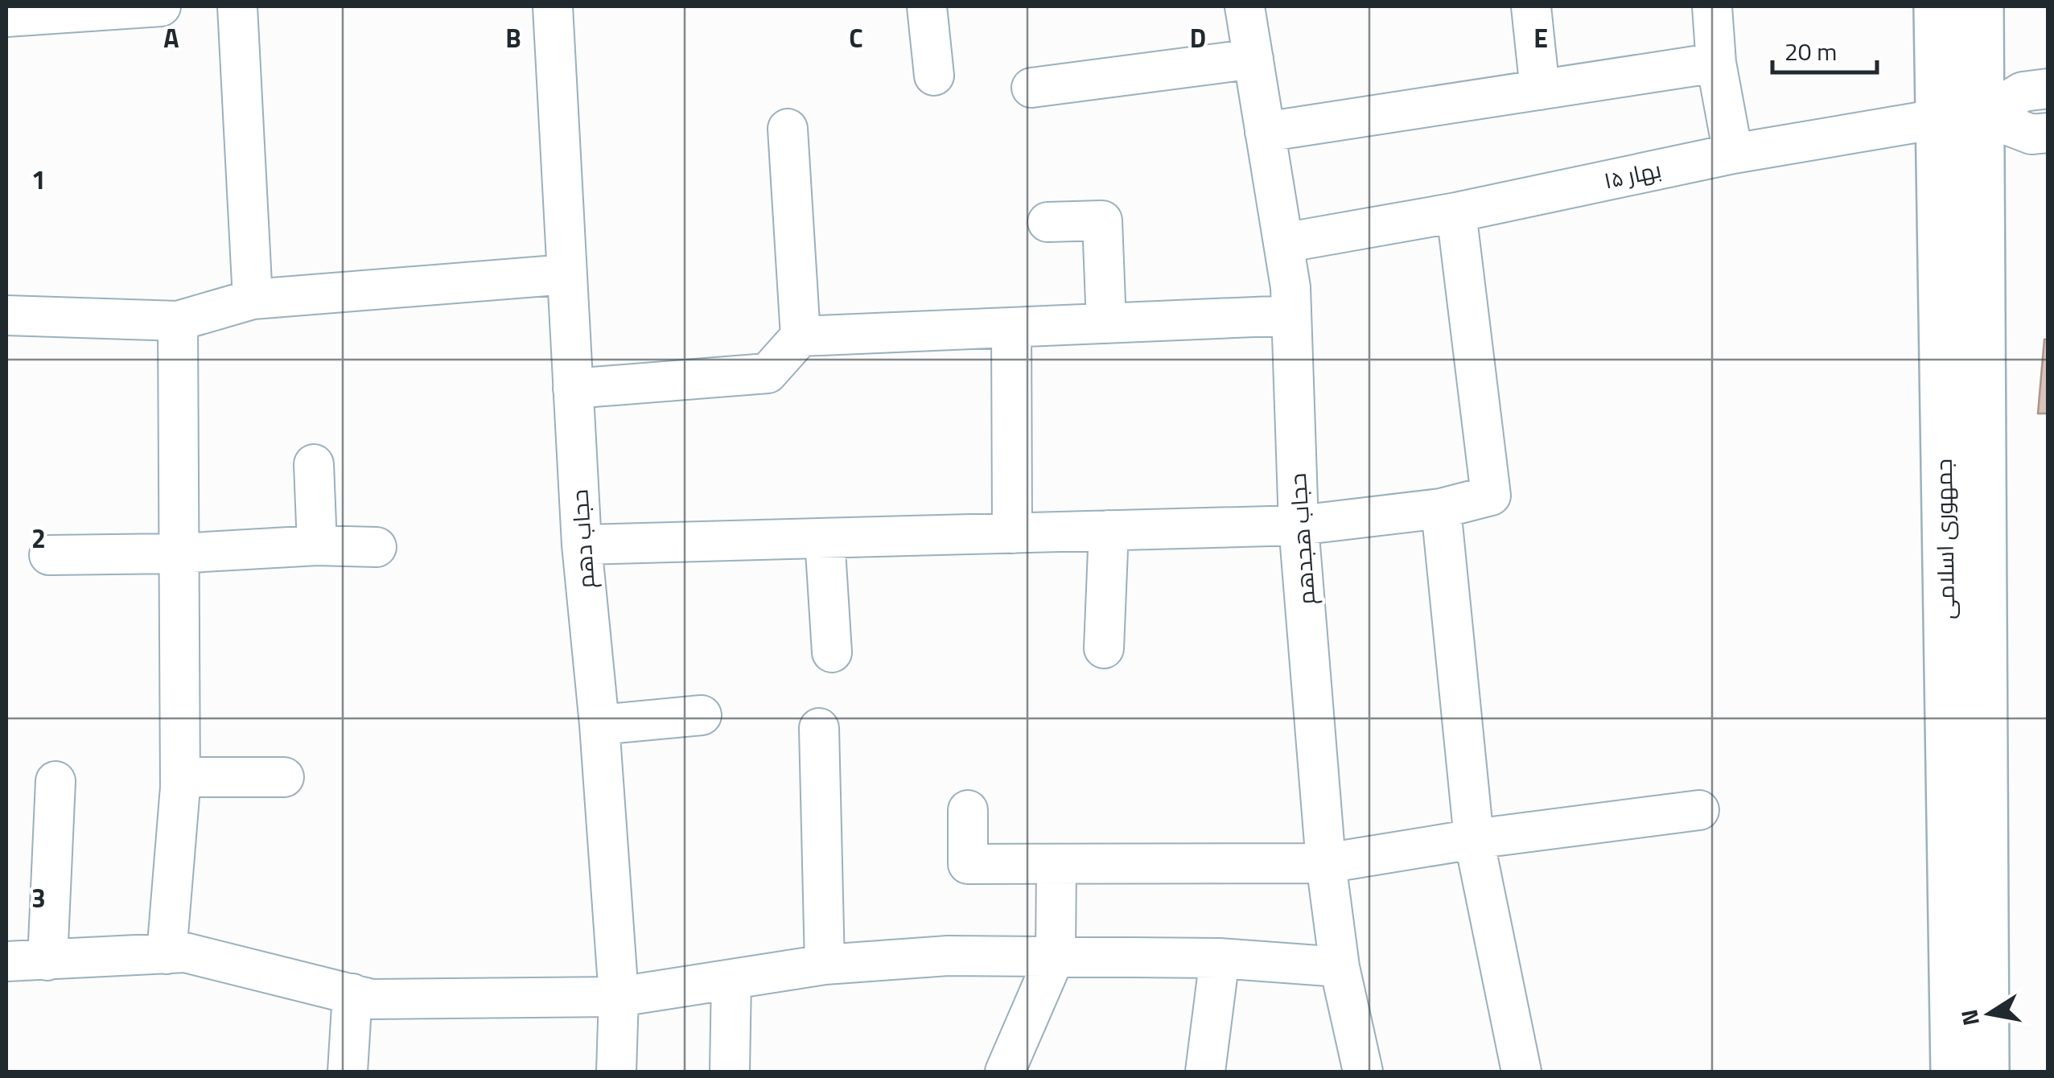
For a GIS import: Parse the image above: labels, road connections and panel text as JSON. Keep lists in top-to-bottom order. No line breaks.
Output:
{"streets":{"street":["بهار ۱۵","حجاب دهم","حجاب هجدهم","جمهوری اسلامی"]},"crossings":[["بهار ۱۵","حجاب هجدهم"],["بهار ۱۵","جمهوری اسلامی"]],"scale_bar":"20 m","north":"left","grid":{"columns":["A","B","C","D","E"],"rows":["1","2","3"]}}
